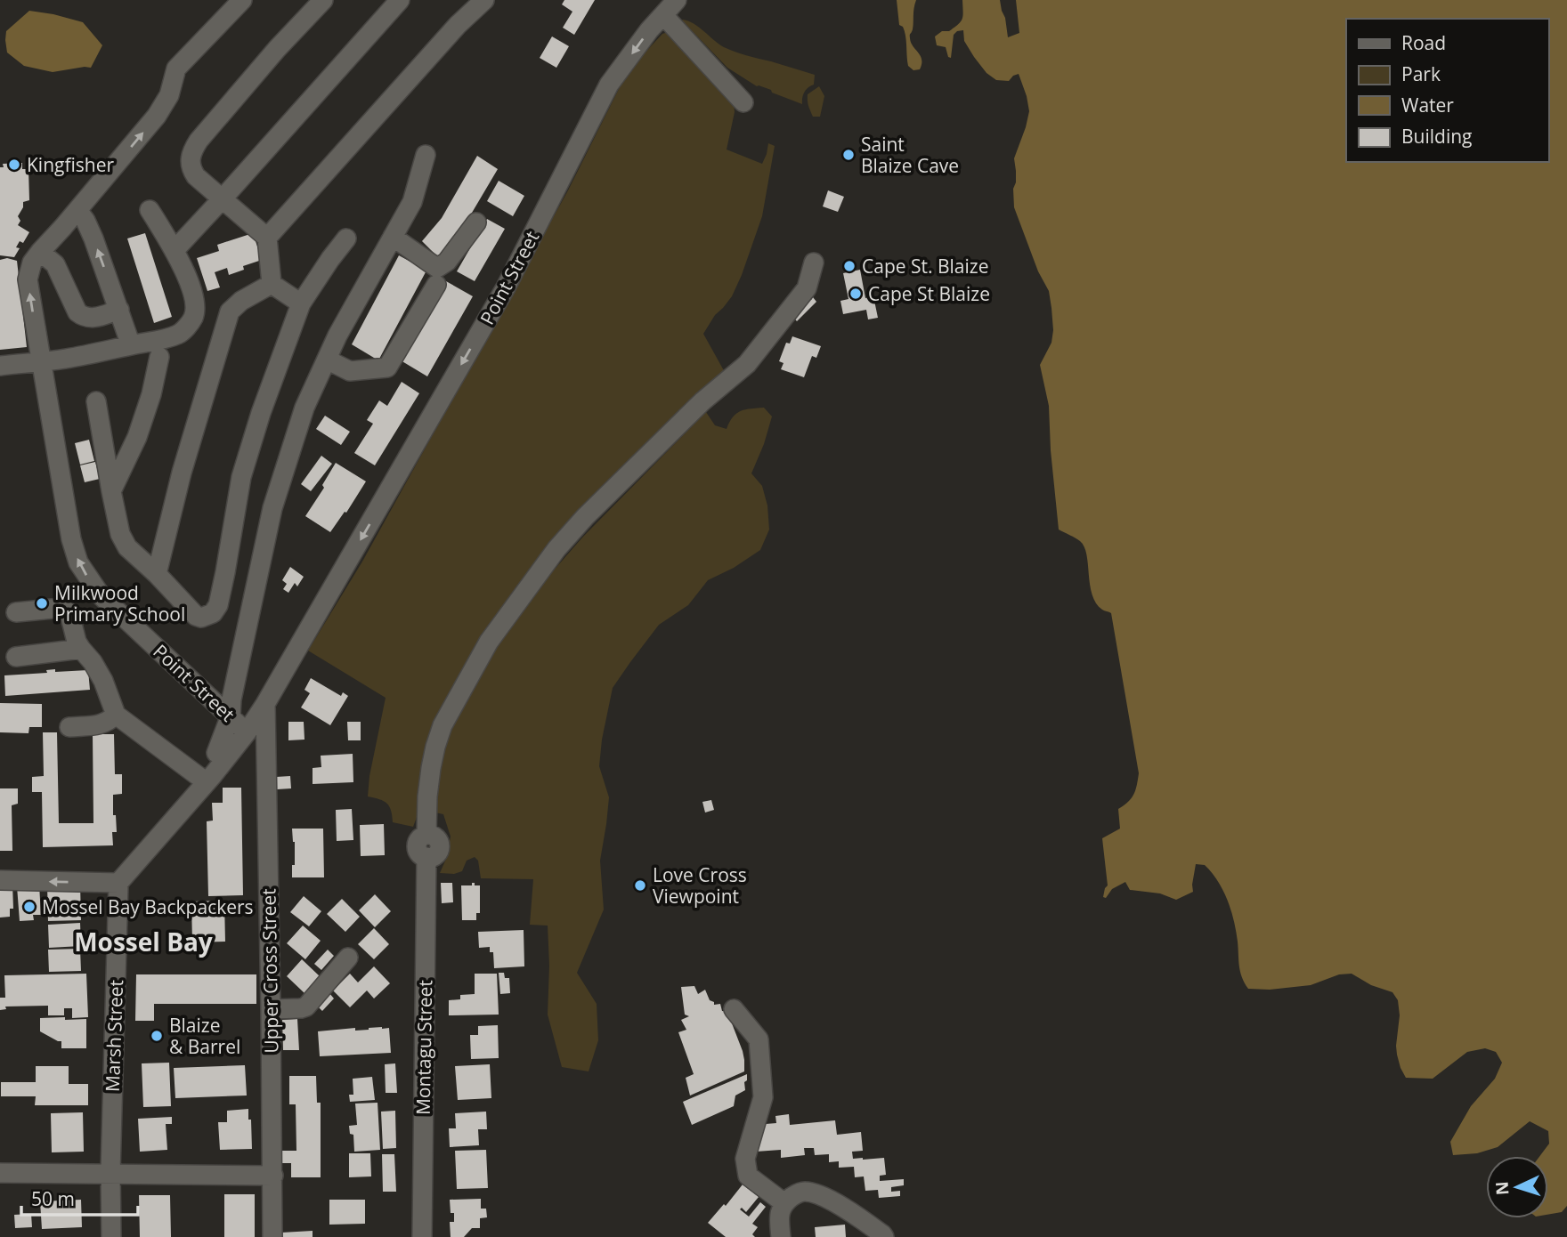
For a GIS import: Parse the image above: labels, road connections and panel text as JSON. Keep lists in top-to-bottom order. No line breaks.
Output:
{"streets":{"street":["Point Street","Upper Cross Street","Marsh Street","Montagu Street"]},"crossings":[["Point Street","Upper Cross Street"]],"districts":["Mossel Bay"],"places":["Saint Blaize Cave","Kingfisher","Cape St. Blaize","Cape St Blaize","Milkwood Primary School","Love Cross Viewpoint","Mossel Bay Backpackers","Blaize & Barrel"],"legend":["Road","Park","Water","Building"],"scale_bar":"50 m","north":"left"}
